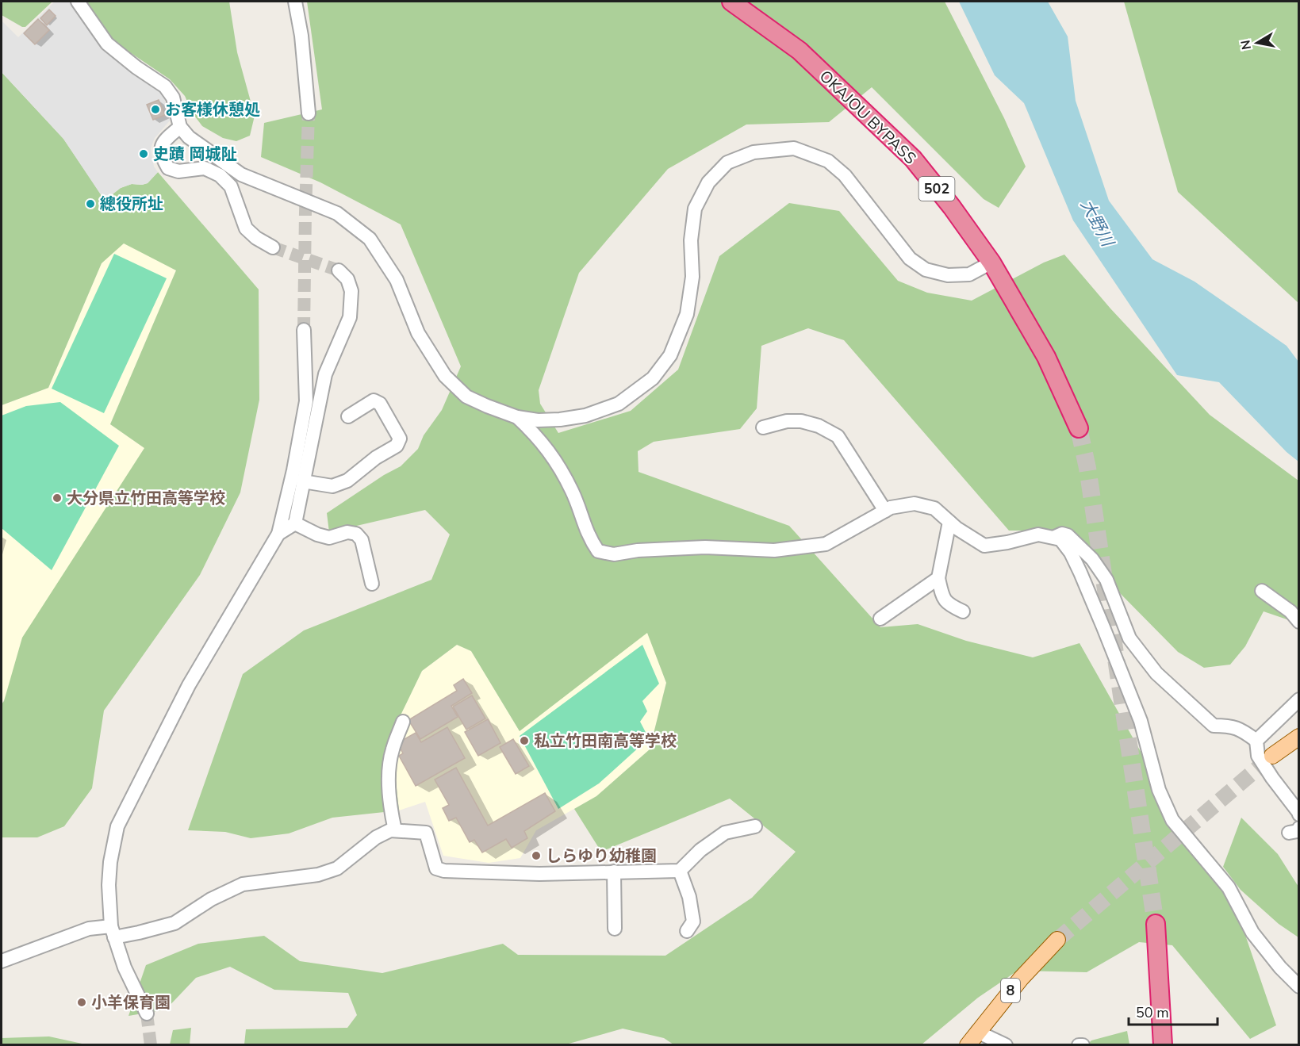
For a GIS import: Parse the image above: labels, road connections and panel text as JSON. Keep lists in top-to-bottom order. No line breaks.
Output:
{"streets":{"highway":["OKAJOU BYPASS","502"],"main road":["8"]},"water":["大野川"],"places":["お客様休憩処","史蹟 岡城阯","總役所址","大分県立竹田高等学校","私立竹田南高等学校","しらゆり幼稚園","小羊保育園"],"scale_bar":"50 m","north":"left"}
